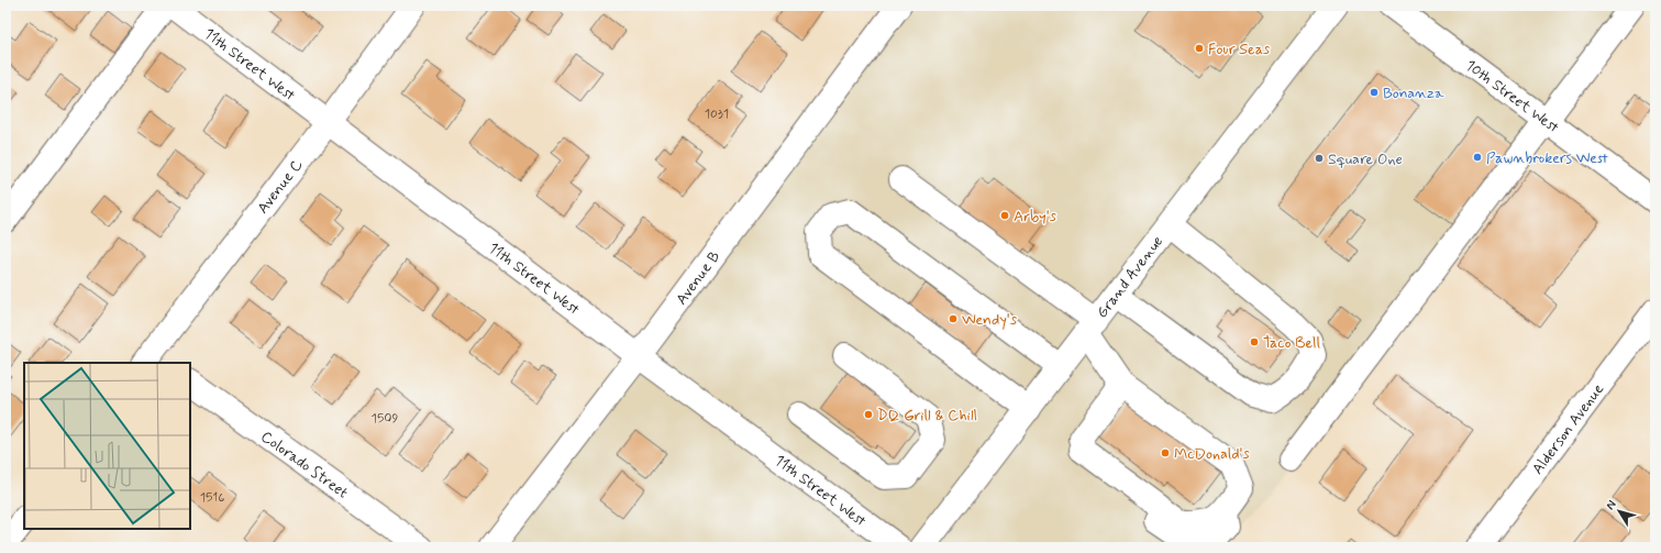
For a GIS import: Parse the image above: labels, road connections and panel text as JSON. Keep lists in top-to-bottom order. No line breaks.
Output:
{"streets":{"street":["11th Street West","10th Street West","Avenue C","Grand Avenue","Avenue B","Alderson Avenue","Colorado Street"]},"crossings":[["11th Street West","Avenue C"],["11th Street West","Avenue B"]],"places":["Four Seas","Bonanza","Pawnbrokers West","Square One","Arby's","Wendy's","Taco Bell","DQ Grill & Chill","McDonald's"],"house_numbers":["1031","1509","1516"],"north":"top left"}
